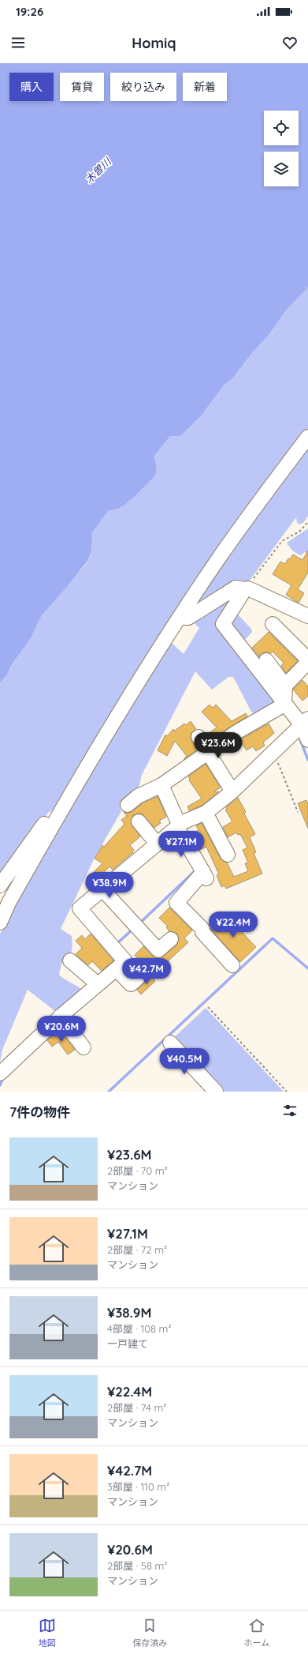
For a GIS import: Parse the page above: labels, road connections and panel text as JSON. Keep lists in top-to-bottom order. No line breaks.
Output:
{"water":["木曽川"],"page":{"status":"19:26","header":"Homiq","chip":["購入","賃貸","絞り込み","新着"],"price":["¥23.6M","¥27.1M","¥38.9M","¥22.4M","¥42.7M","¥20.6M","¥40.5M"],"heading":"7件の物件","list":[{"name":"¥23.6M","note":"2部屋 · 70 m² · マンション"},{"name":"¥27.1M","note":"2部屋 · 72 m² · マンション"},{"name":"¥38.9M","note":"4部屋 · 108 m² · 一戸建て"},{"name":"¥22.4M","note":"2部屋 · 74 m² · マンション"},{"name":"¥42.7M","note":"3部屋 · 110 m² · マンション"},{"name":"¥20.6M","note":"2部屋 · 58 m² · マンション"}],"tabs":["地図","保存済み","ホーム"]}}
